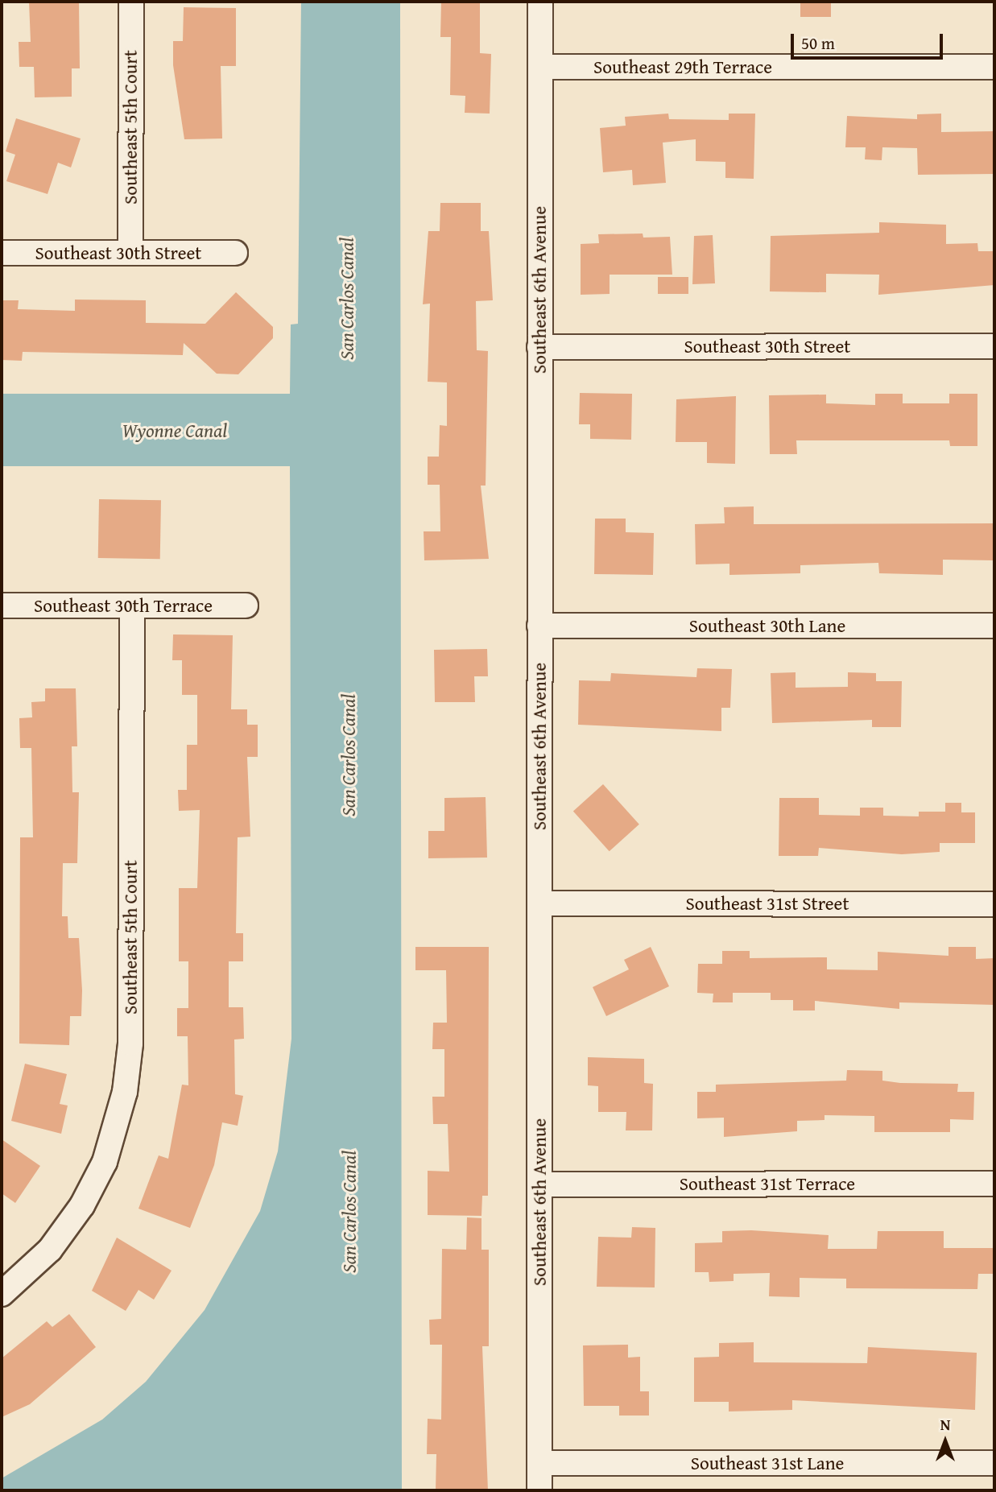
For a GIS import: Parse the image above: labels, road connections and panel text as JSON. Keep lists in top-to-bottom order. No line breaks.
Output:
{"streets":{"street":["Southeast 29th Terrace","Southeast 5th Court","Southeast 30th Street","Southeast 6th Avenue","Southeast 30th Terrace","Southeast 30th Lane","Southeast 31st Street","Southeast 31st Terrace","Southeast 31st Lane"]},"crossings":[["Southeast 29th Terrace","Southeast 6th Avenue"],["Southeast 5th Court","Southeast 30th Street"],["Southeast 5th Court","Southeast 30th Terrace"],["Southeast 30th Street","Southeast 6th Avenue"],["Southeast 6th Avenue","Southeast 30th Lane"],["Southeast 6th Avenue","Southeast 31st Street"],["Southeast 6th Avenue","Southeast 31st Terrace"],["Southeast 6th Avenue","Southeast 31st Lane"]],"water":["San Carlos Canal","Wyonne Canal"],"scale_bar":"50 m","north":"top"}
